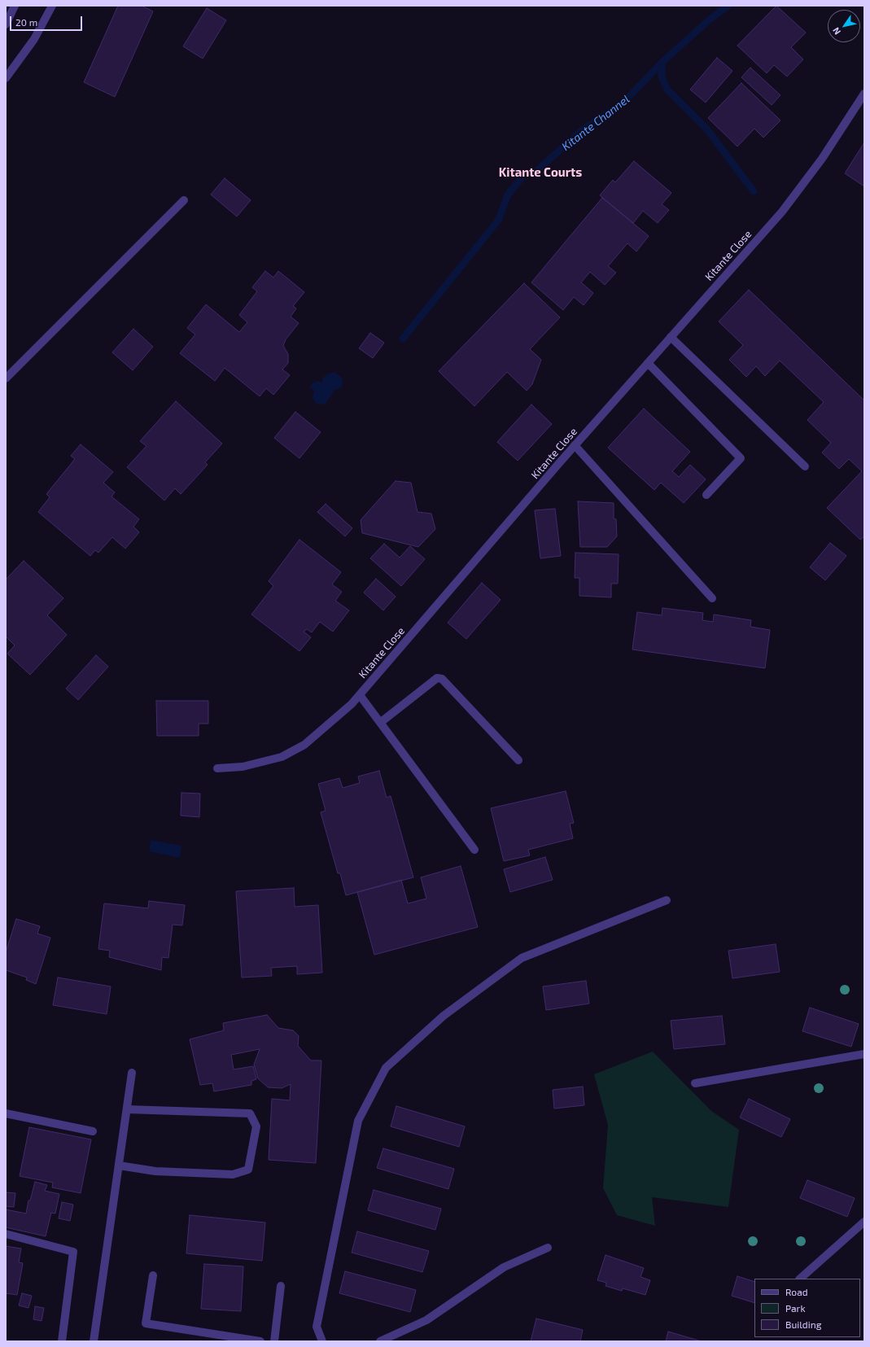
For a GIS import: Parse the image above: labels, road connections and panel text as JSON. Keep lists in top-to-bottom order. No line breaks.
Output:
{"streets":{"street":["Kitante Close"]},"districts":["Kitante Courts"],"water":["Kitante Channel"],"legend":["Road","Park","Building"],"scale_bar":"20 m","north":"bottom left"}
